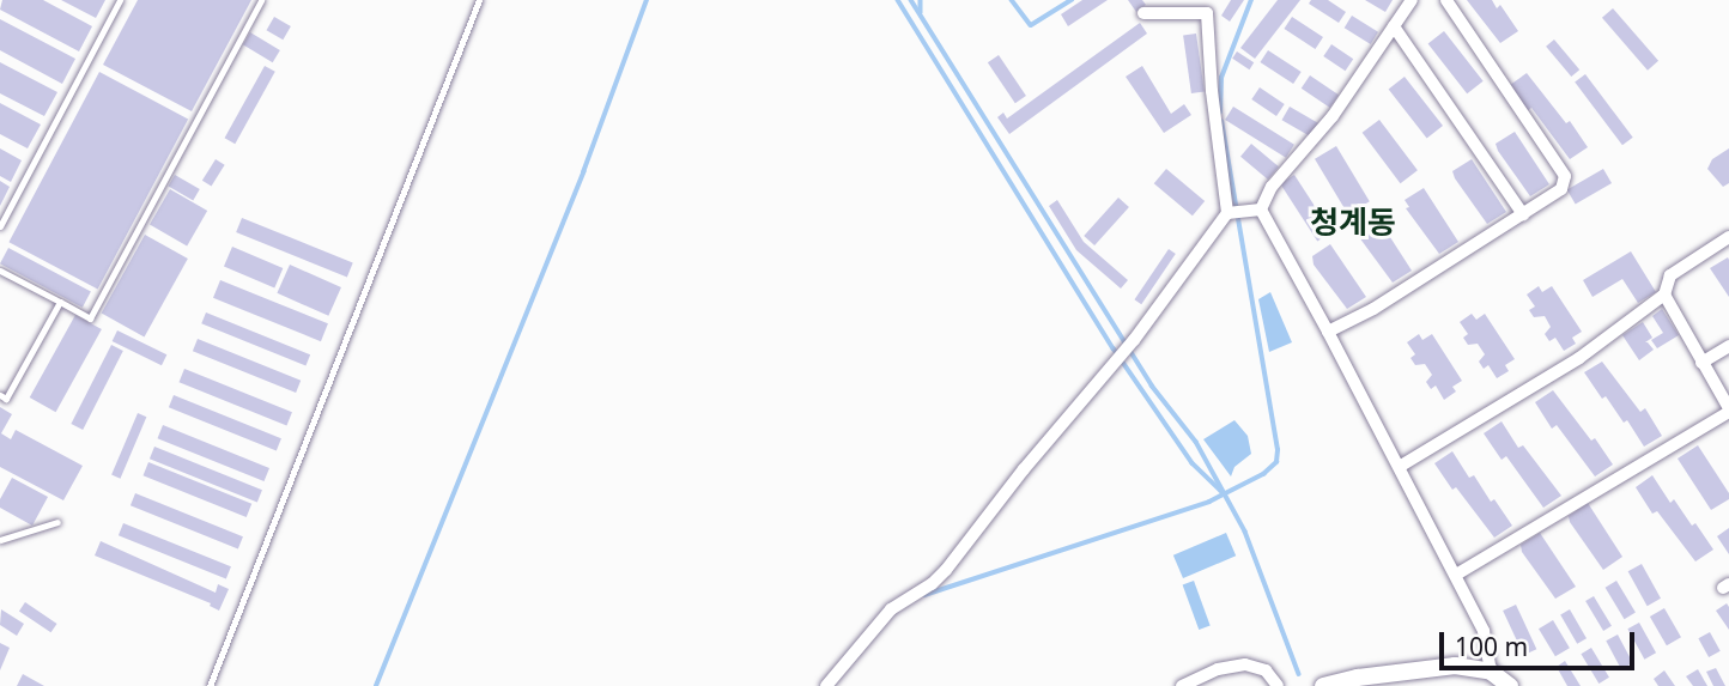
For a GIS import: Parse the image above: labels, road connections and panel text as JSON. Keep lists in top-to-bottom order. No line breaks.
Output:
{"districts":["청계동"],"scale_bar":"100 m"}
